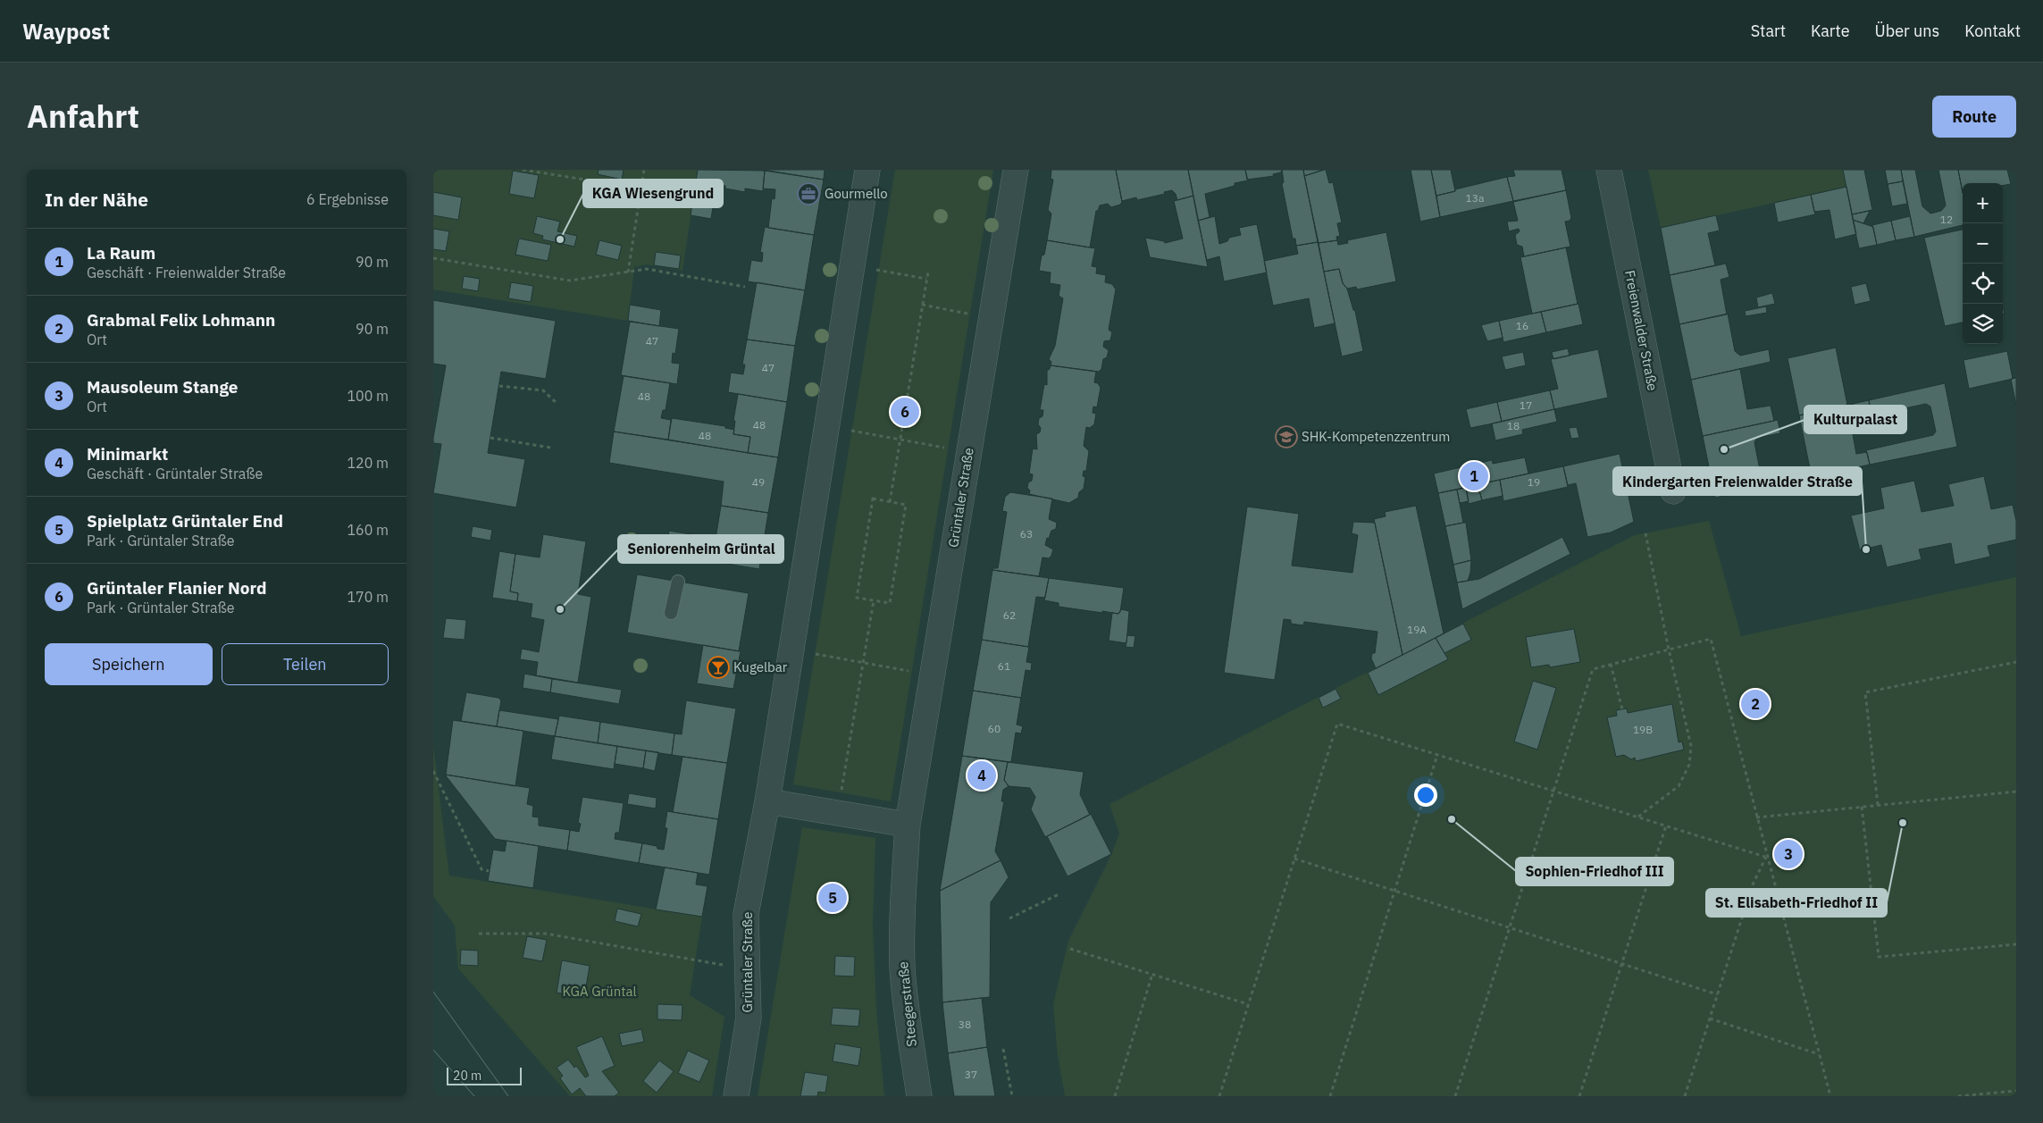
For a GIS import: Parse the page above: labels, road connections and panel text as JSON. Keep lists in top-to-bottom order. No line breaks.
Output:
{"streets":{"street":["Freienwalder Straße","Grüntaler Straße","Steegerstraße"]},"crossings":[["Grüntaler Straße","Steegerstraße"]],"parks":["KGA Grüntal"],"places":{"office":["Gourmello"],"other":["KGA Wiesengrund","Kulturpalast","Kindergarten Freienwalder Straße","Seniorenheim Grüntal","Sophien-Friedhof III","St. Elisabeth-Friedhof II"],"school or university":["SHK-Kompetenzzentrum"],"bar":["Kugelbar"]},"house_numbers":["13a","12","16","47","47","48","17","48","18","48","49","19","63","62","19A","61","60","19B","38","37"],"scale_bar":"20 m","page":{"header":"Waypost","nav":["Start","Karte","Über uns","Kontakt"],"title":"Anfahrt","buttons":["Route",["Speichern","Teilen"]],"heading":["In der Nähe","6 Ergebnisse"],"map_buttons":["+","−"],"list":[{"mark":"1","name":"La Raum","note":"Geschäft · Freienwalder Straße","value":"90 m"},{"mark":"2","name":"Grabmal Felix Lohmann","note":"Ort","value":"90 m"},{"mark":"3","name":"Mausoleum Stange","note":"Ort","value":"100 m"},{"mark":"4","name":"Minimarkt","note":"Geschäft · Grüntaler Straße","value":"120 m"},{"mark":"5","name":"Spielplatz Grüntaler End","note":"Park · Grüntaler Straße","value":"160 m"},{"mark":"6","name":"Grüntaler Flanier Nord","note":"Park · Grüntaler Straße","value":"170 m"}],"pins":["6","1","2","4","3","5"],"scale":"20 m"}}
